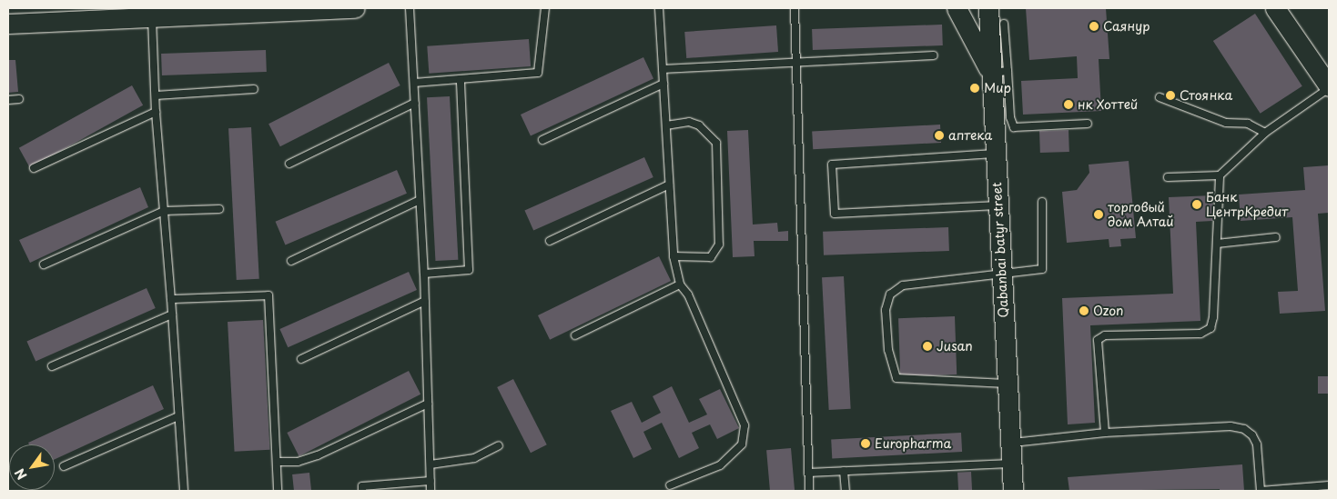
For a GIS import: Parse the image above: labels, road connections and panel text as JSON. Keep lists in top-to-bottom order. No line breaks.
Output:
{"streets":{"main road":["Qabanbai batyr street"]},"places":["Саянур","Мир","Стоянка","нк Хоттей","аптека","Банк ЦентрКредит","торговый дом Алтай","Ozon","Jusan","Europharma"],"north":"bottom left"}
